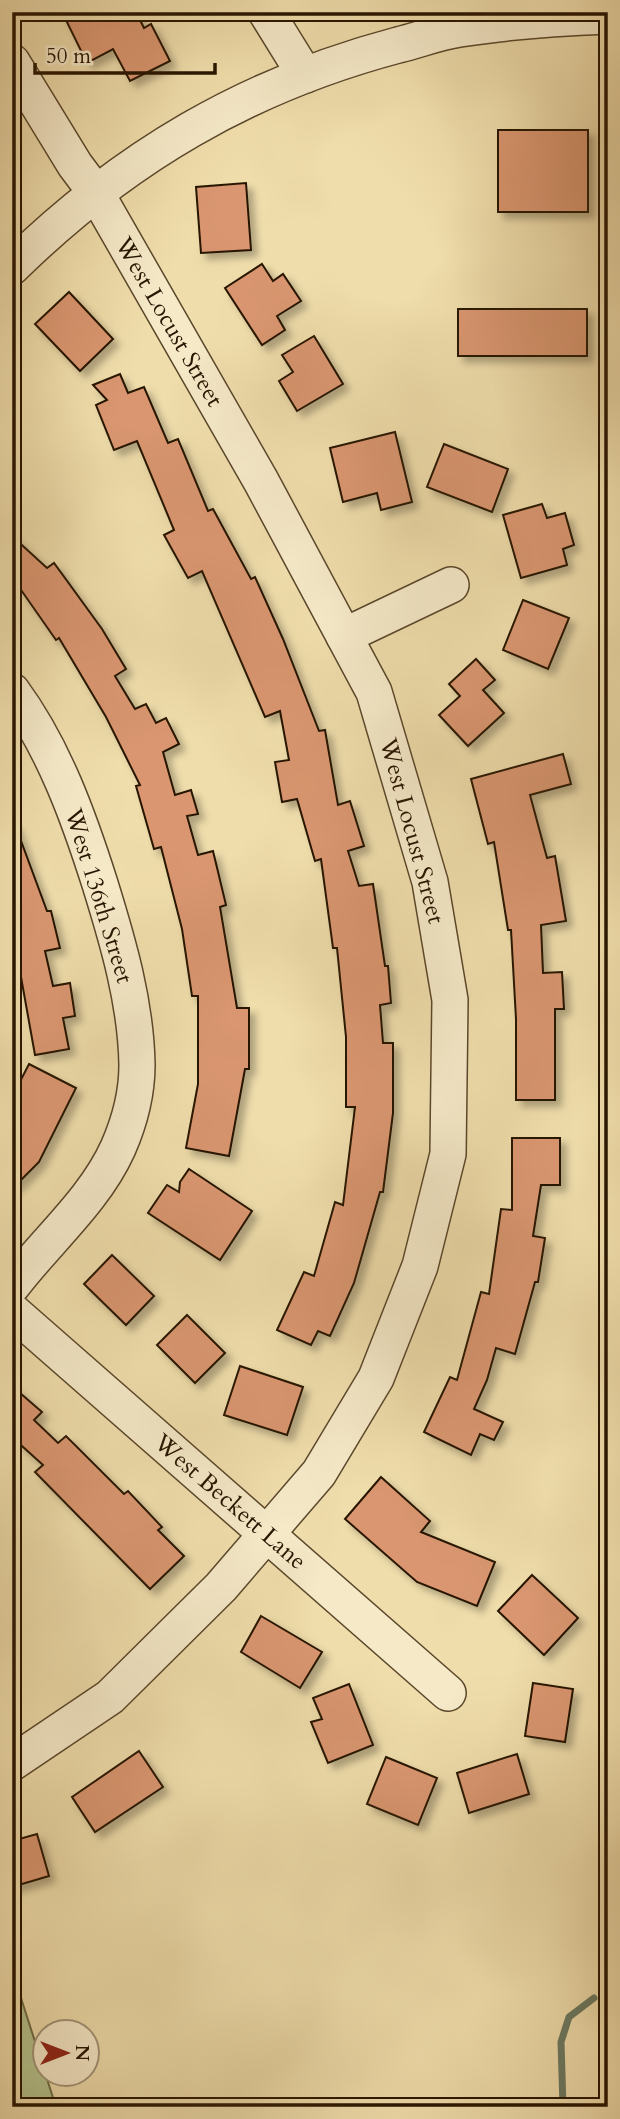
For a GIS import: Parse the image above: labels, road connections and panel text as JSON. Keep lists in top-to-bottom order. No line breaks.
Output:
{"streets":{"street":["West Locust Street","West 136th Street","West Beckett Lane"]},"crossings":[["West Locust Street","West Beckett Lane"]],"scale_bar":"50 m","north":"right"}
